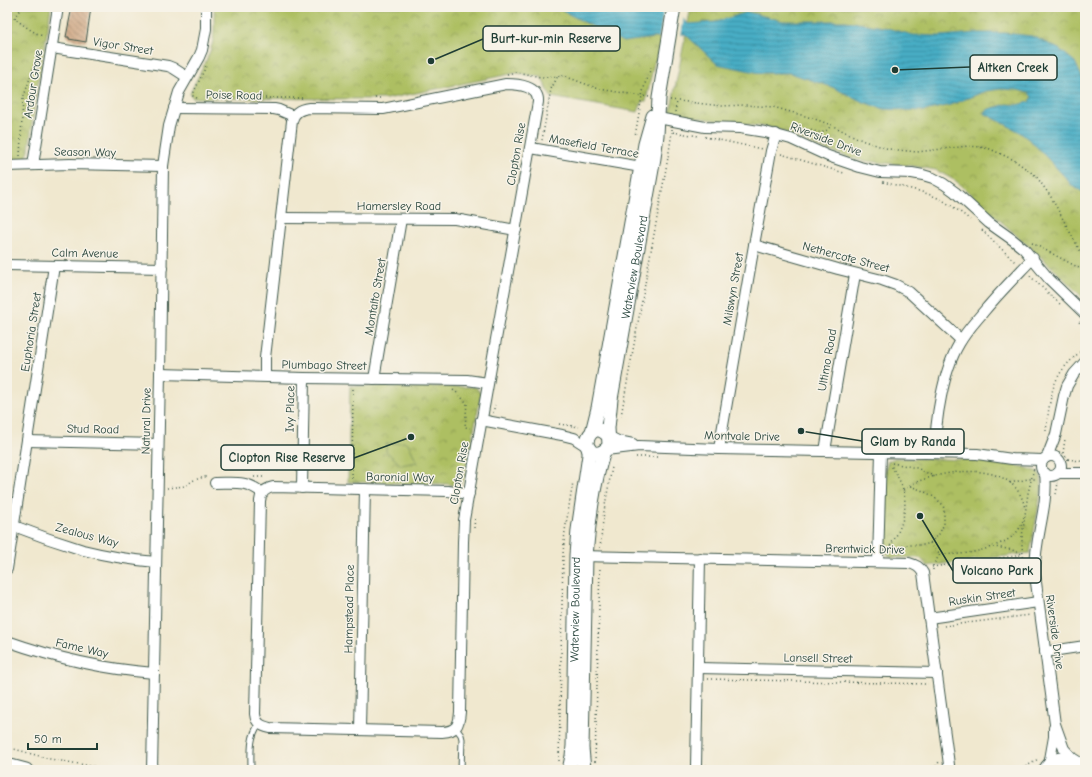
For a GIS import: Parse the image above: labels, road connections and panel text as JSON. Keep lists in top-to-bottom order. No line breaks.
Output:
{"streets":{"street":["Vigor Street","Ardour Grove","Poise Road","Riverside Drive","Masefield Terrace","Season Way","Clopton Rise","Hamersley Road","Calm Avenue","Nethercote Street","Waterview Boulevard","Milswyn Street","Montalto Street","Euphoria Street","Ultimo Road","Plumbago Street","Ivy Place","Natural Drive","Stud Road","Montvale Drive","Baronial Way","Zealous Way","Brentwick Drive","Ruskin Street","Hampstead Place","Fame Way","Lansell Street"]},"crossings":[["Vigor Street","Ardour Grove"],["Vigor Street","Natural Drive"],["Ardour Grove","Season Way"],["Poise Road","Clopton Rise"],["Poise Road","Natural Drive"],["Riverside Drive","Waterview Boulevard"],["Riverside Drive","Milswyn Street"],["Riverside Drive","Montvale Drive"],["Riverside Drive","Ruskin Street"],["Masefield Terrace","Clopton Rise"],["Masefield Terrace","Waterview Boulevard"],["Season Way","Natural Drive"],["Clopton Rise","Hamersley Road"],["Clopton Rise","Plumbago Street"],["Clopton Rise","Baronial Way"],["Hamersley Road","Montalto Street"],["Calm Avenue","Euphoria Street"],["Calm Avenue","Natural Drive"],["Nethercote Street","Milswyn Street"],["Nethercote Street","Ultimo Road"],["Waterview Boulevard","Montvale Drive"],["Waterview Boulevard","Brentwick Drive"],["Milswyn Street","Montvale Drive"],["Montalto Street","Plumbago Street"],["Euphoria Street","Stud Road"],["Euphoria Street","Zealous Way"],["Ultimo Road","Montvale Drive"],["Plumbago Street","Ivy Place"],["Plumbago Street","Natural Drive"],["Ivy Place","Baronial Way"],["Natural Drive","Stud Road"],["Natural Drive","Zealous Way"],["Natural Drive","Fame Way"],["Baronial Way","Hampstead Place"],["Brentwick Drive","Ruskin Street"],["Brentwick Drive","Lansell Street"]],"places":["Burt-kur-min Reserve","Aitken Creek","Glam by Randa","Clopton Rise Reserve","Volcano Park"],"scale_bar":"50 m"}
